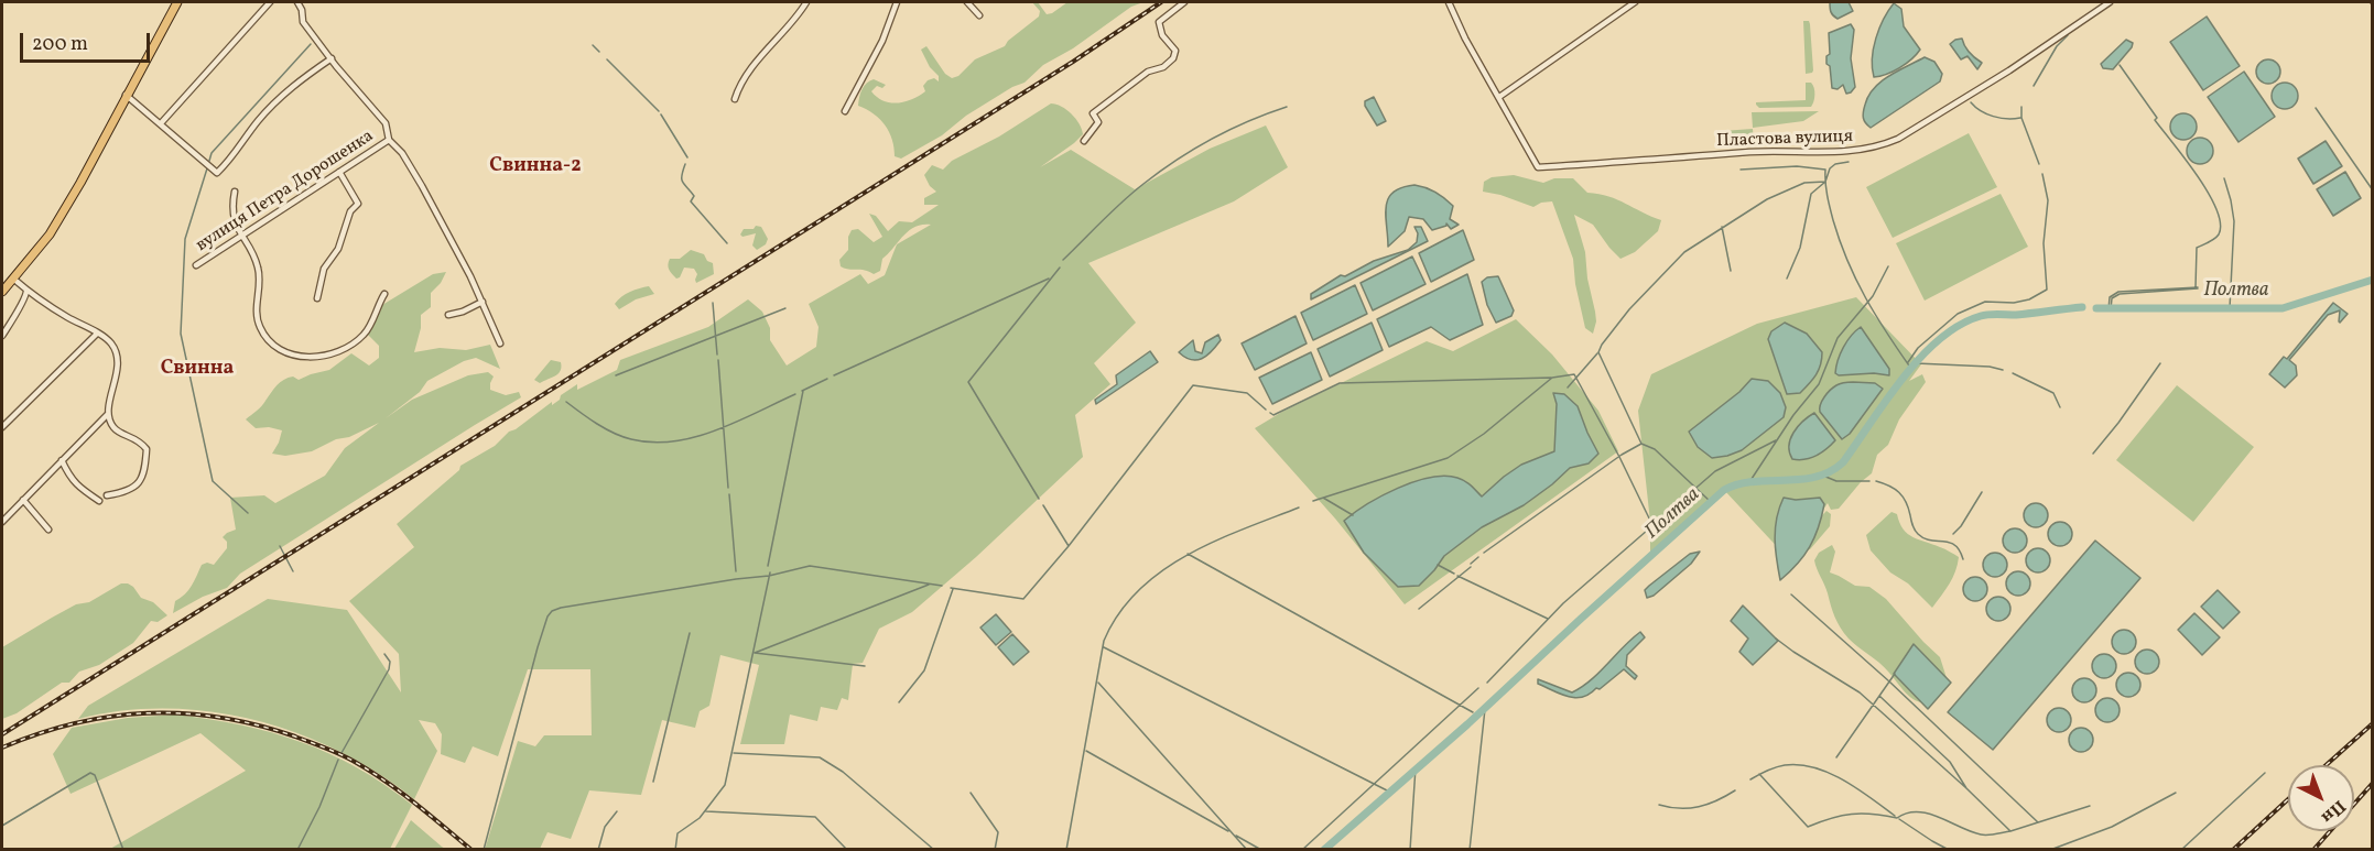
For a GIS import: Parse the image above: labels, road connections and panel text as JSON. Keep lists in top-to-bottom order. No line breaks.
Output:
{"streets":{"street":["Пластова вулиця","вулиця Петра Дорошенка"]},"districts":["Свинна-2","Свинна"],"water":["Полтва"],"scale_bar":"200 m","north":"bottom right"}
